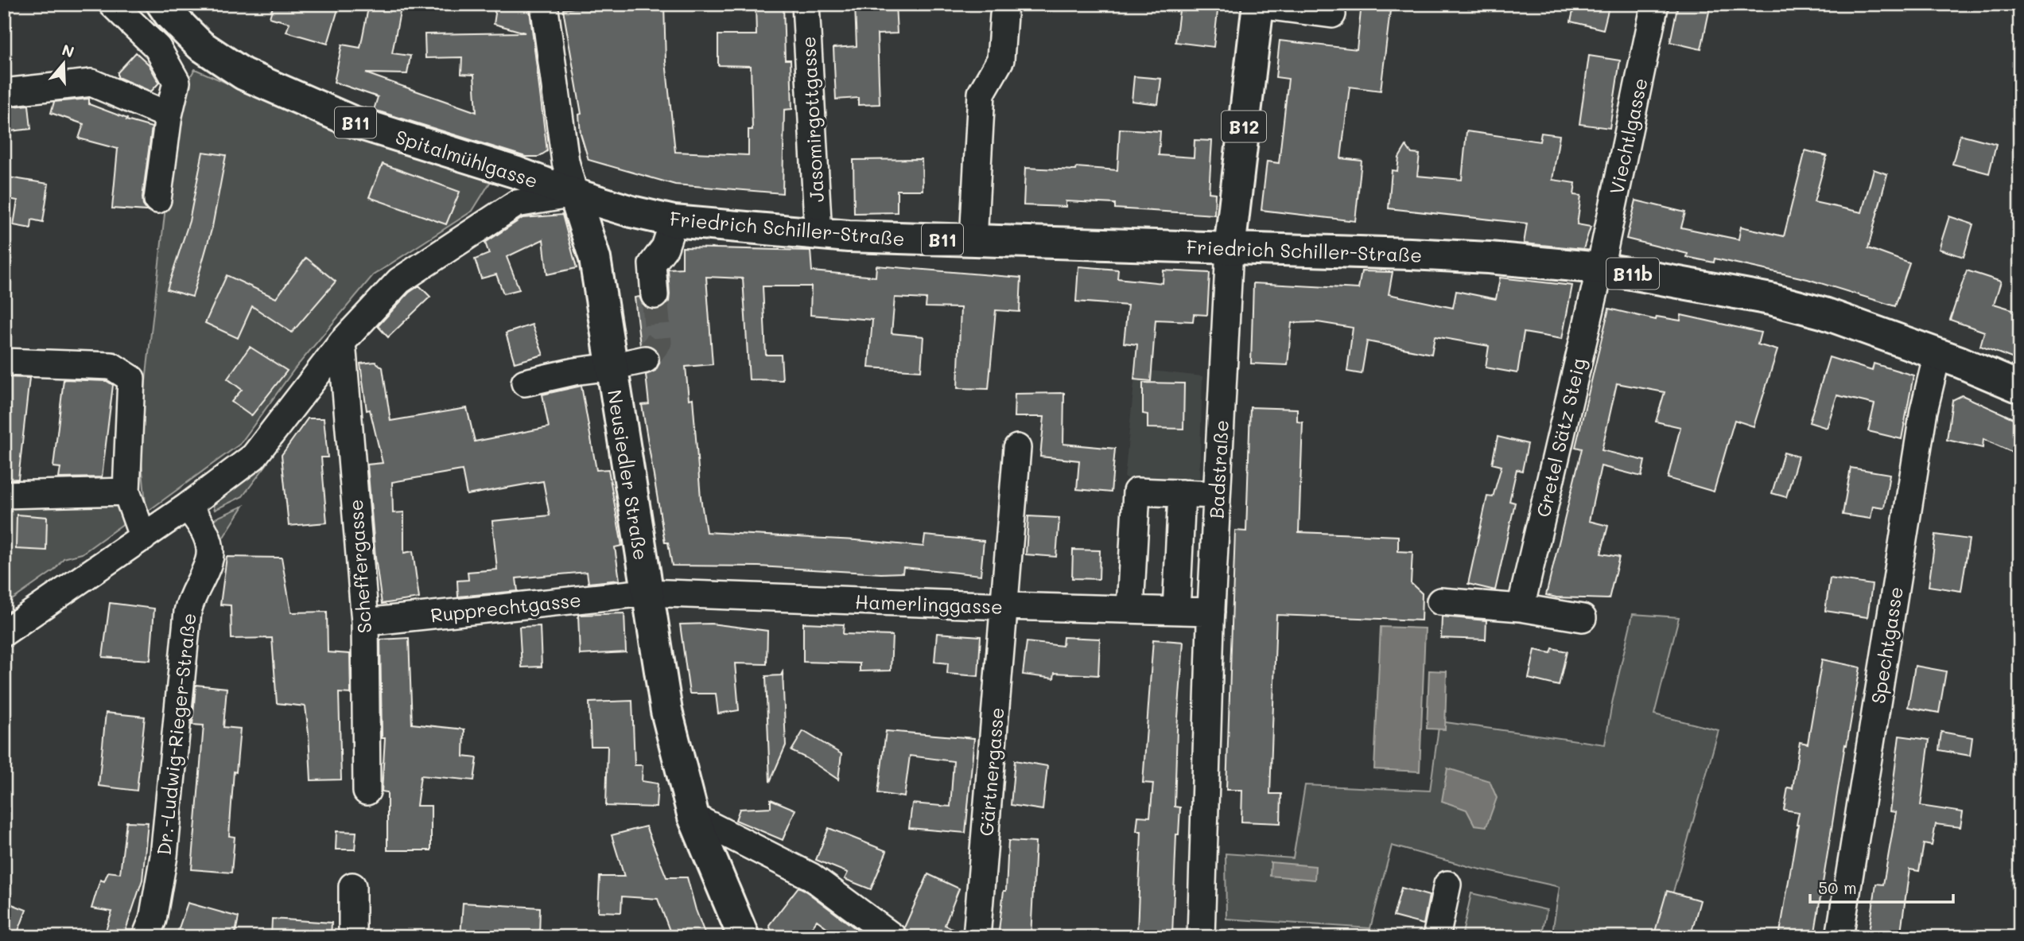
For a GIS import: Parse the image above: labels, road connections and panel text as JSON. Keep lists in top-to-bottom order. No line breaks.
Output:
{"streets":{"main road":["B11","B12","Spitalmühlgasse","Friedrich Schiller-Straße","B11b","Badstraße","Neusiedler Straße"],"street":["Jasomirgottgasse","Viechtlgasse","Gretel Sätz Steig","Scheffergasse","Hamerlinggasse","Rupprechtgasse","Spechtgasse","Dr.-Ludwig-Rieger-Straße","Gärtnergasse"]},"crossings":[["Jasomirgottgasse","Friedrich Schiller-Straße"],["Viechtlgasse","Friedrich Schiller-Straße"],["Viechtlgasse","Gretel Sätz Steig"],["Spitalmühlgasse","Friedrich Schiller-Straße"],["Spitalmühlgasse","Neusiedler Straße"],["Friedrich Schiller-Straße","Gretel Sätz Steig"],["Friedrich Schiller-Straße","Badstraße"],["Friedrich Schiller-Straße","Neusiedler Straße"],["Friedrich Schiller-Straße","Spechtgasse"],["Badstraße","Hamerlinggasse"],["Neusiedler Straße","Hamerlinggasse"],["Neusiedler Straße","Rupprechtgasse"],["Scheffergasse","Rupprechtgasse"],["Hamerlinggasse","Rupprechtgasse"],["Hamerlinggasse","Gärtnergasse"]],"scale_bar":"50 m","north":"top"}
